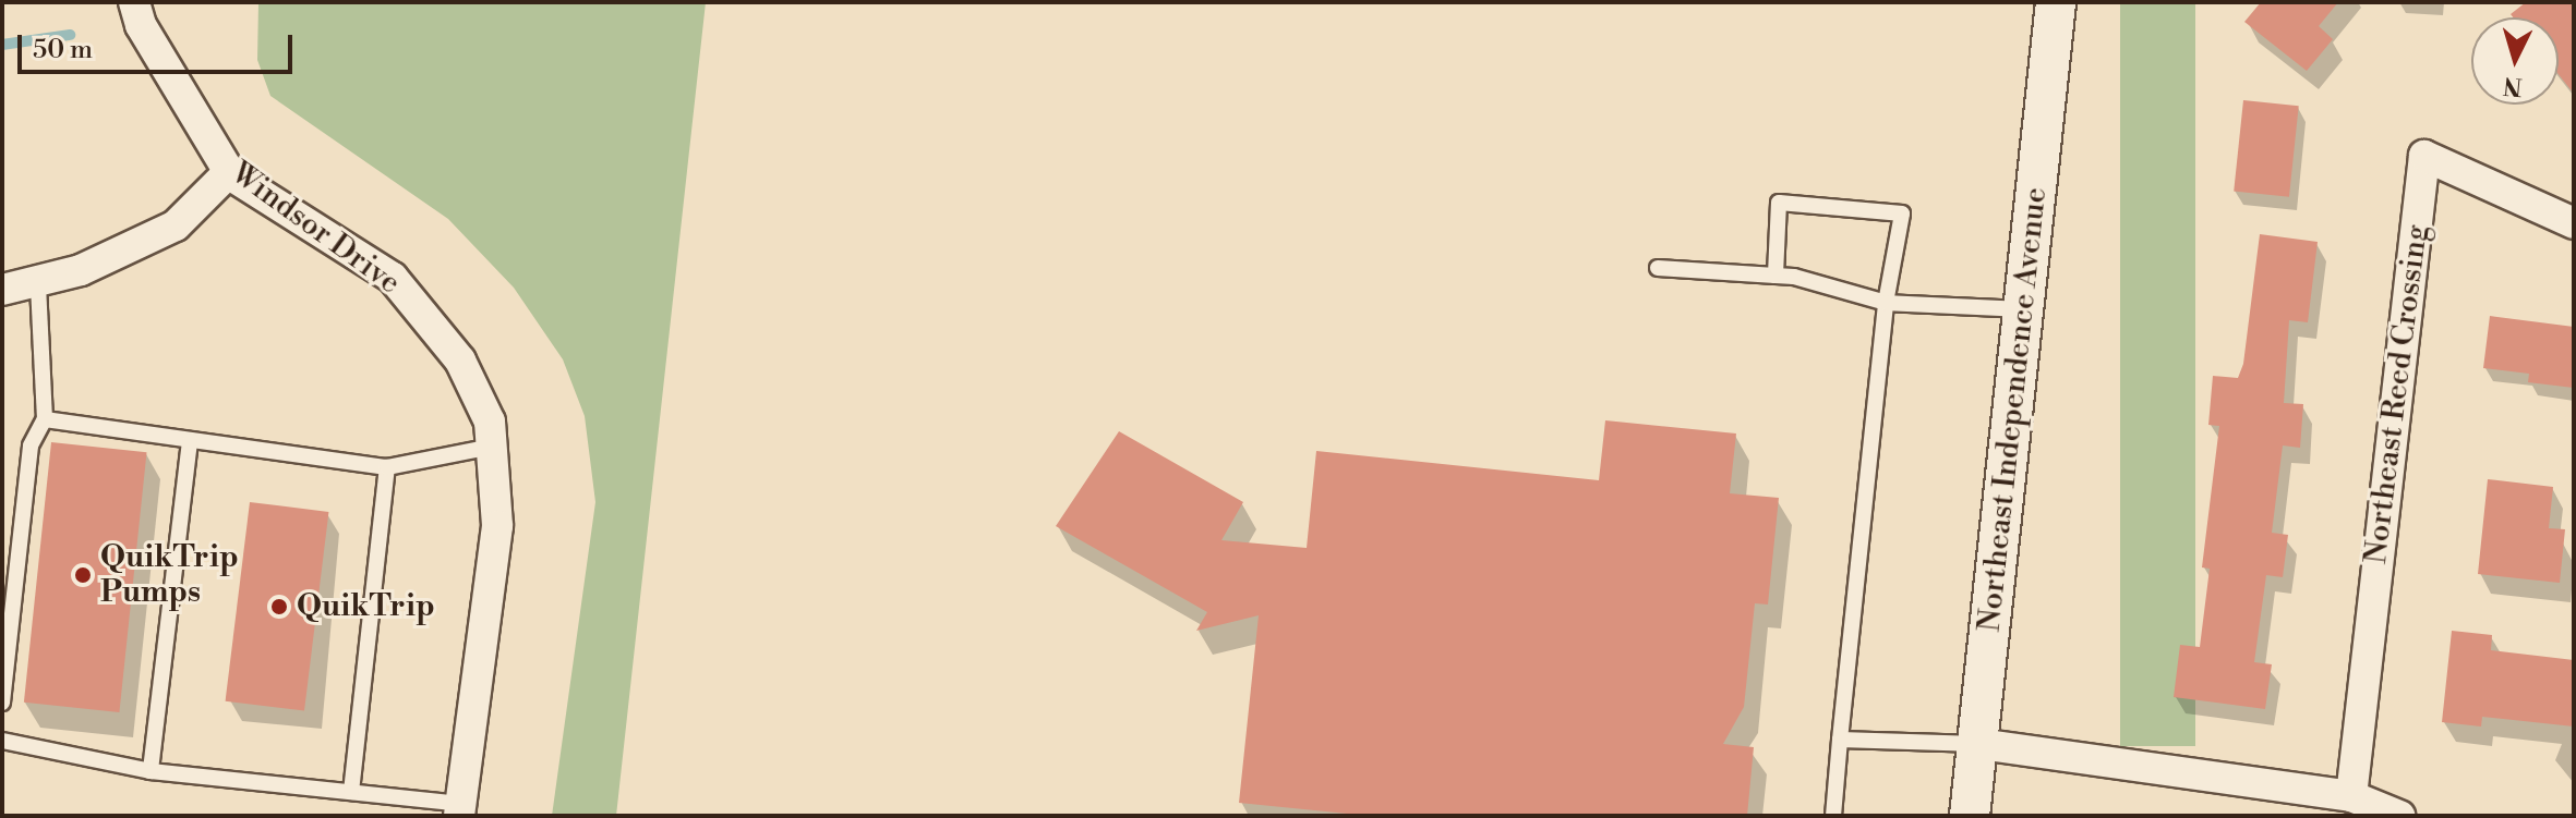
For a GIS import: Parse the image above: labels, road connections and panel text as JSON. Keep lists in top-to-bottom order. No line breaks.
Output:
{"streets":{"street":["Windsor Drive","Northeast Reed Crossing","Northeast Independence Avenue"]},"places":["QuikTrip Pumps","QuikTrip"],"scale_bar":"50 m","north":"bottom"}
